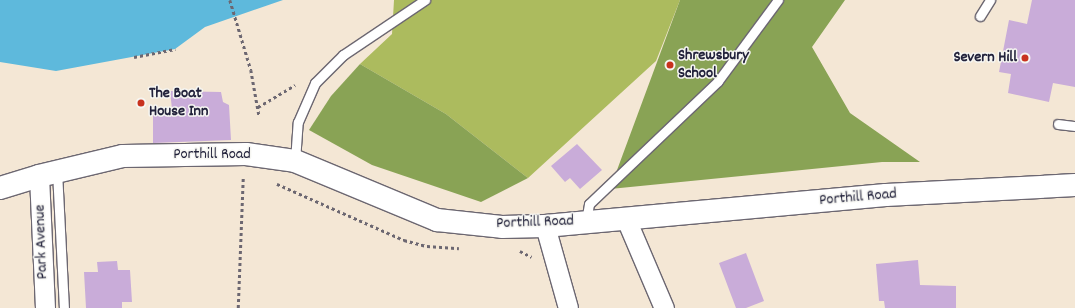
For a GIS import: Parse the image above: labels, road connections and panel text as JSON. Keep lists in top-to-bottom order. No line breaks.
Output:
{"streets":{"street":["Porthill Road","Park Avenue"]},"crossings":[["Porthill Road","Park Avenue"]],"places":["Severn Hill","Shrewsbury School","The Boat House Inn"]}
